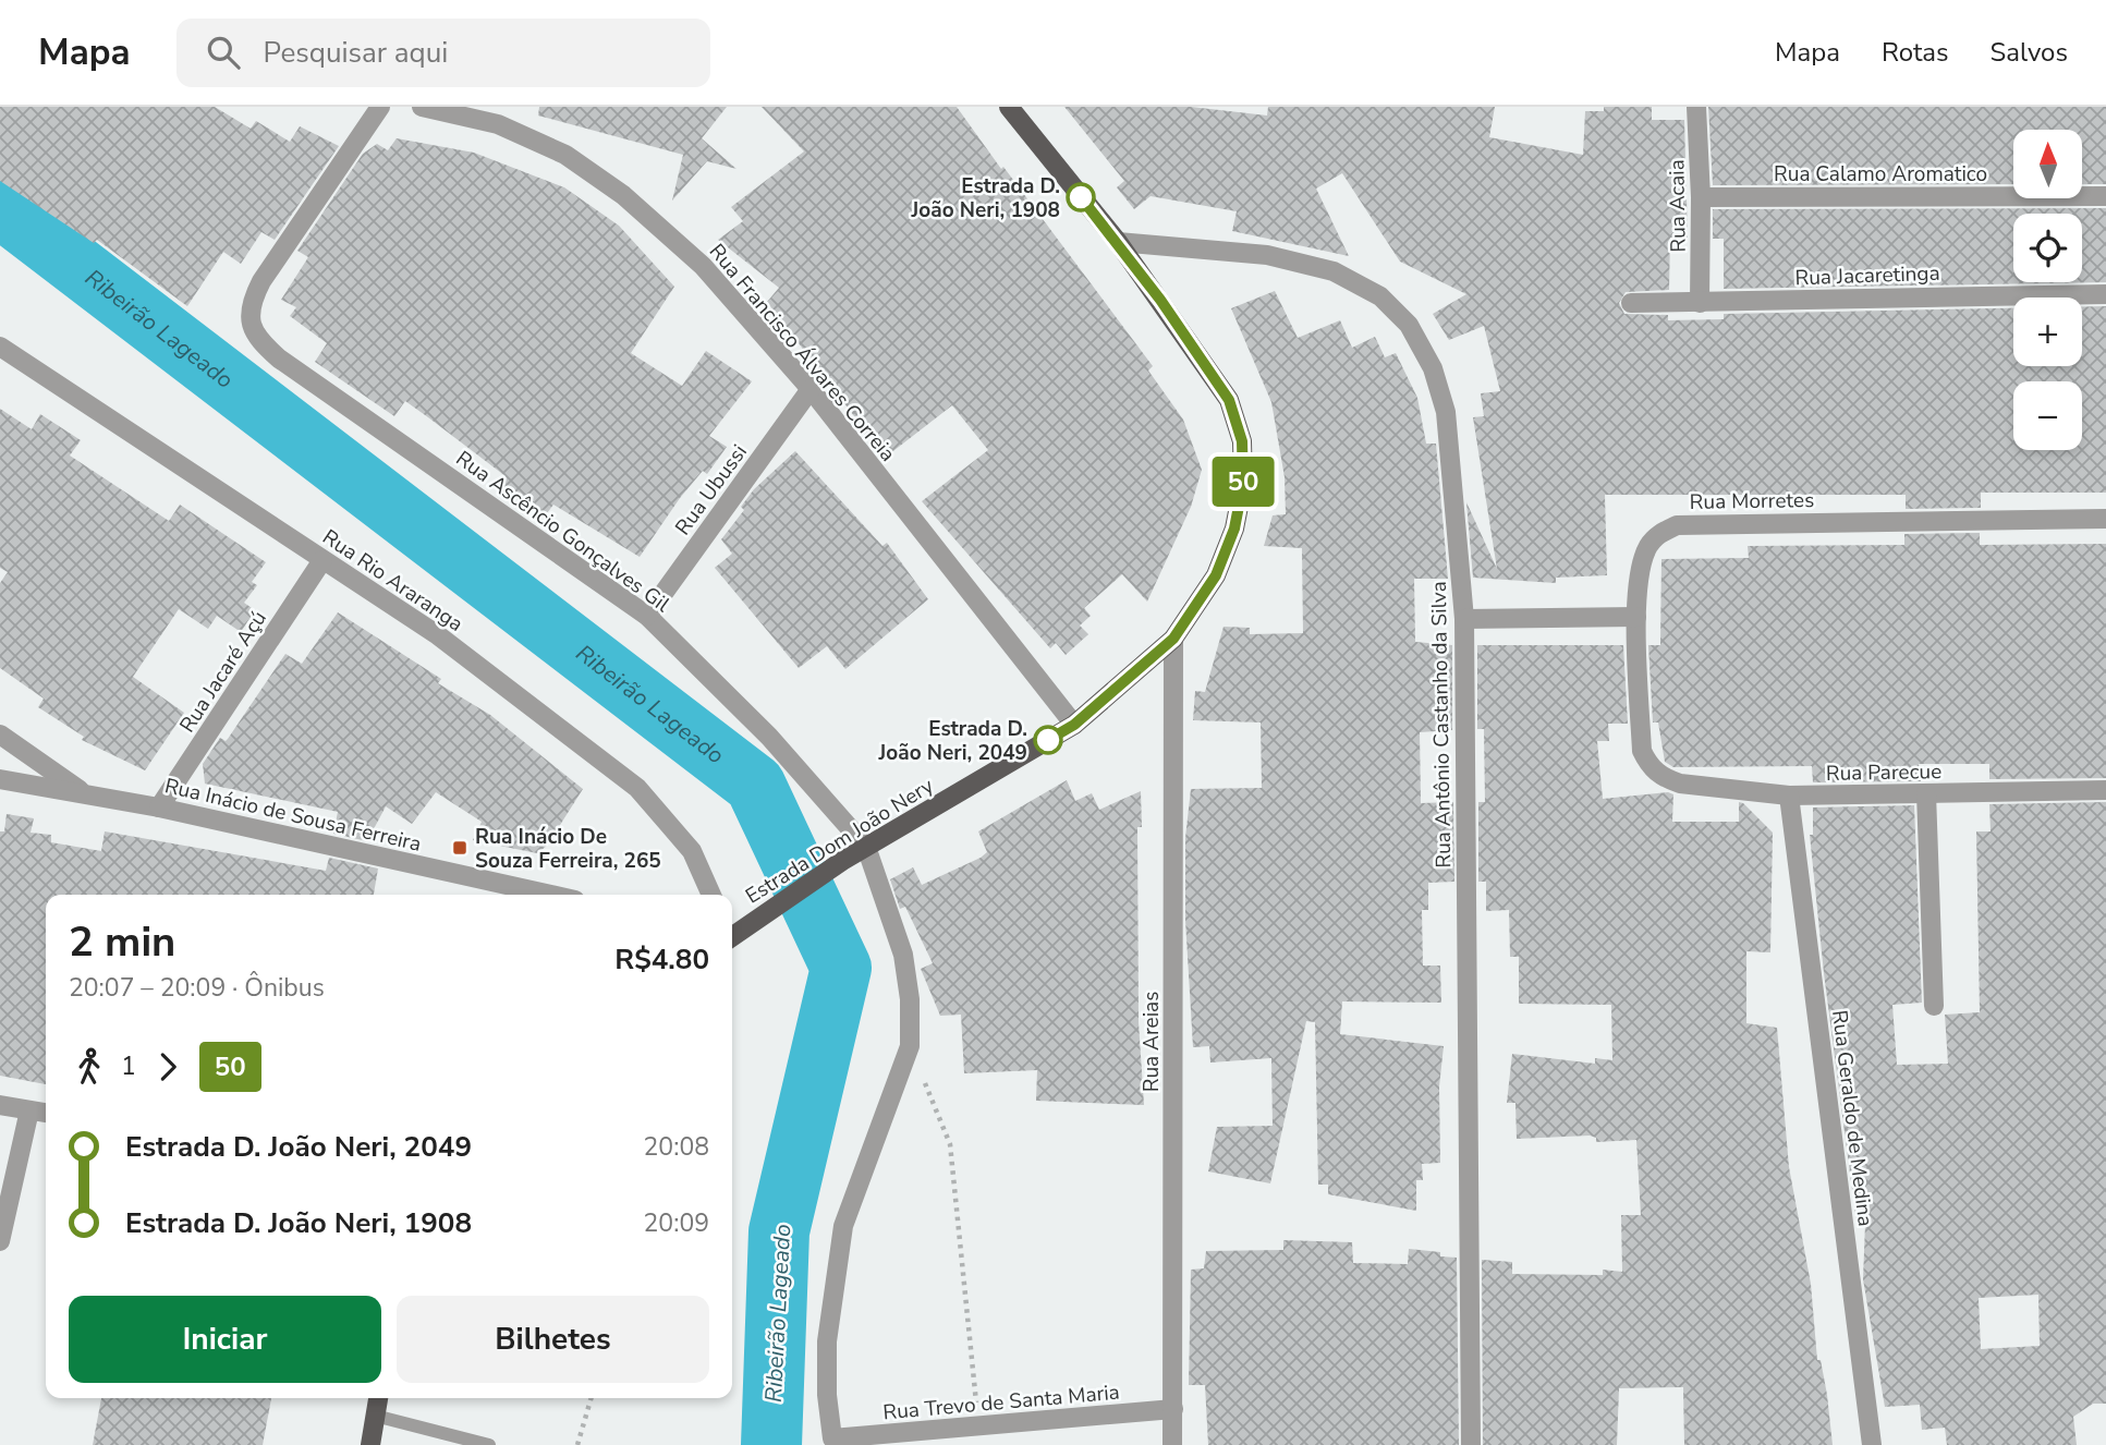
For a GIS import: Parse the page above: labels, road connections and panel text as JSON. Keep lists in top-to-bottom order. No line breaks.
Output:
{"streets":{"main road":["Estrada Dom João Nery"],"street":["Rua Calamo Aromatico","Rua Acaia","Rua Jacaretinga","Rua Francisco Álvares Correia","Rua Ubussi","Rua Morretes","Rua Ascêncio Gonçalves Gil","Rua Rio Araranga","Rua Jacaré Açú","Rua Antônio Castanho da Silva","Rua Parecue","Rua Inácio de Sousa Ferreira","Rua Areias","Rua Geraldo de Medina","Rua Trevo de Santa Maria"]},"crossings":[["Rua Calamo Aromatico","Rua Acaia"],["Rua Acaia","Rua Jacaretinga"],["Rua Francisco Álvares Correia","Rua Ubussi"],["Rua Francisco Álvares Correia","Estrada Dom João Nery"],["Rua Ubussi","Rua Ascêncio Gonçalves Gil"],["Rua Morretes","Rua Parecue"],["Rua Ascêncio Gonçalves Gil","Estrada Dom João Nery"],["Rua Rio Araranga","Rua Jacaré Açú"],["Rua Jacaré Açú","Rua Inácio de Sousa Ferreira"],["Rua Antônio Castanho da Silva","Estrada Dom João Nery"],["Rua Parecue","Rua Geraldo de Medina"],["Estrada Dom João Nery","Rua Areias"],["Rua Areias","Rua Trevo de Santa Maria"]],"water":["Ribeirão Lageado"],"places":{"other":["Estrada D. João Neri, 1908","Estrada D. João Neri, 2049"],"transit":["Rua Inácio De Souza Ferreira, 265"]},"lines":["bus line 50"],"north":"top","page":{"header":"Mapa","search":"Pesquisar aqui","nav":["Mapa","Rotas","Salvos"],"on_map":"50","map_buttons":["+","−"],"heading":["2 min","20:07 – 20:09 · Ônibus","R$4.80"],"legs":["1","50"],"list":[{"name":"Estrada D. João Neri, 2049","value":"20:08"},{"name":"Estrada D. João Neri, 1908","value":"20:09"}],"buttons":["Iniciar","Bilhetes"]}}
